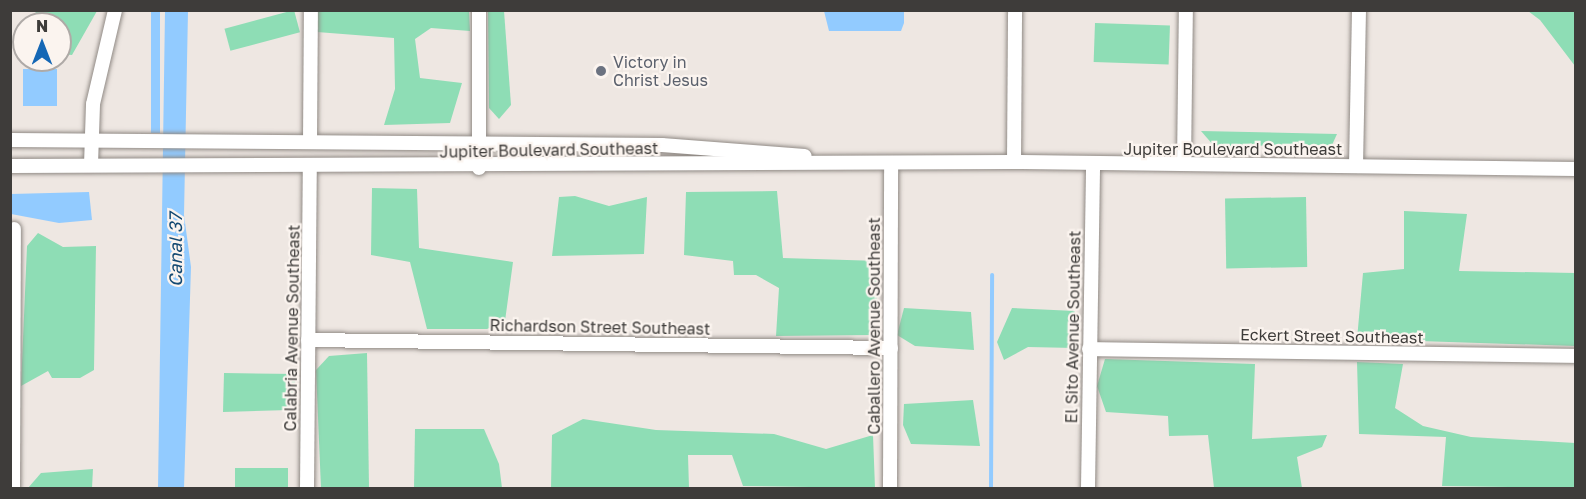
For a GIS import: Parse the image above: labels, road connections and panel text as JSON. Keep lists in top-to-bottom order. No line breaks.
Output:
{"streets":{"street":["Jupiter Boulevard Southeast","Caballero Avenue Southeast","Richardson Street Southeast","El Sito Avenue Southeast","Calabria Avenue Southeast","Eckert Street Southeast"]},"crossings":[["Jupiter Boulevard Southeast","Caballero Avenue Southeast"],["Jupiter Boulevard Southeast","El Sito Avenue Southeast"],["Jupiter Boulevard Southeast","Calabria Avenue Southeast"],["Caballero Avenue Southeast","Richardson Street Southeast"],["Richardson Street Southeast","Calabria Avenue Southeast"],["El Sito Avenue Southeast","Eckert Street Southeast"]],"water":["Canal 37"],"places":["Victory in Christ Jesus"],"north":"top"}
